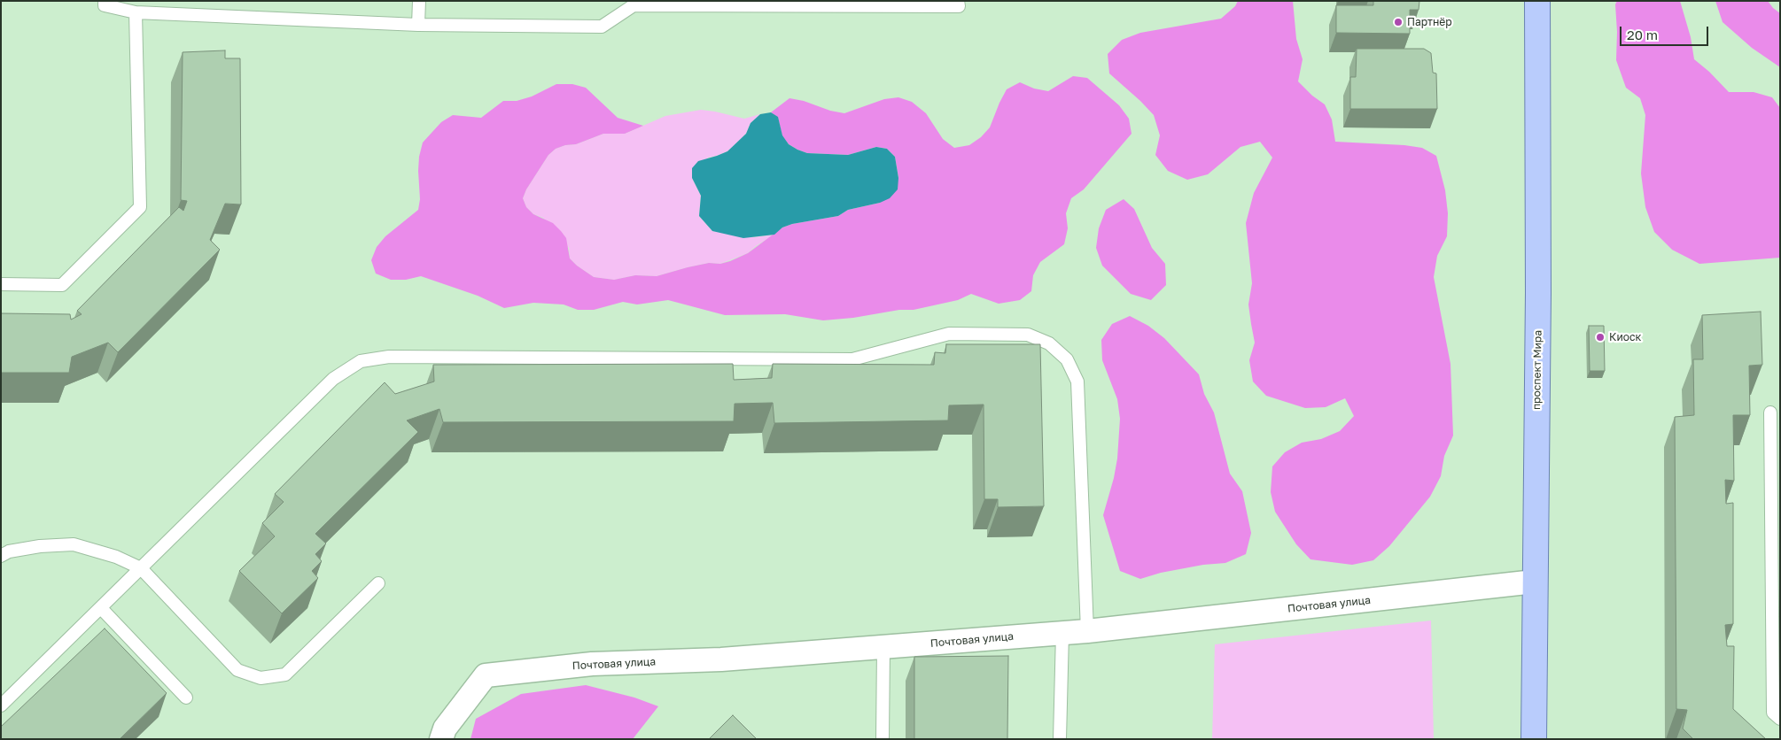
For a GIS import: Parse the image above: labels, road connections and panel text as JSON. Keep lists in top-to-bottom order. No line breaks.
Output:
{"streets":{"main road":["проспект Мира"],"street":["Почтовая улица"]},"crossings":[["проспект Мира","Почтовая улица"]],"places":["Партнёр","Киоск"],"scale_bar":"20 m"}
